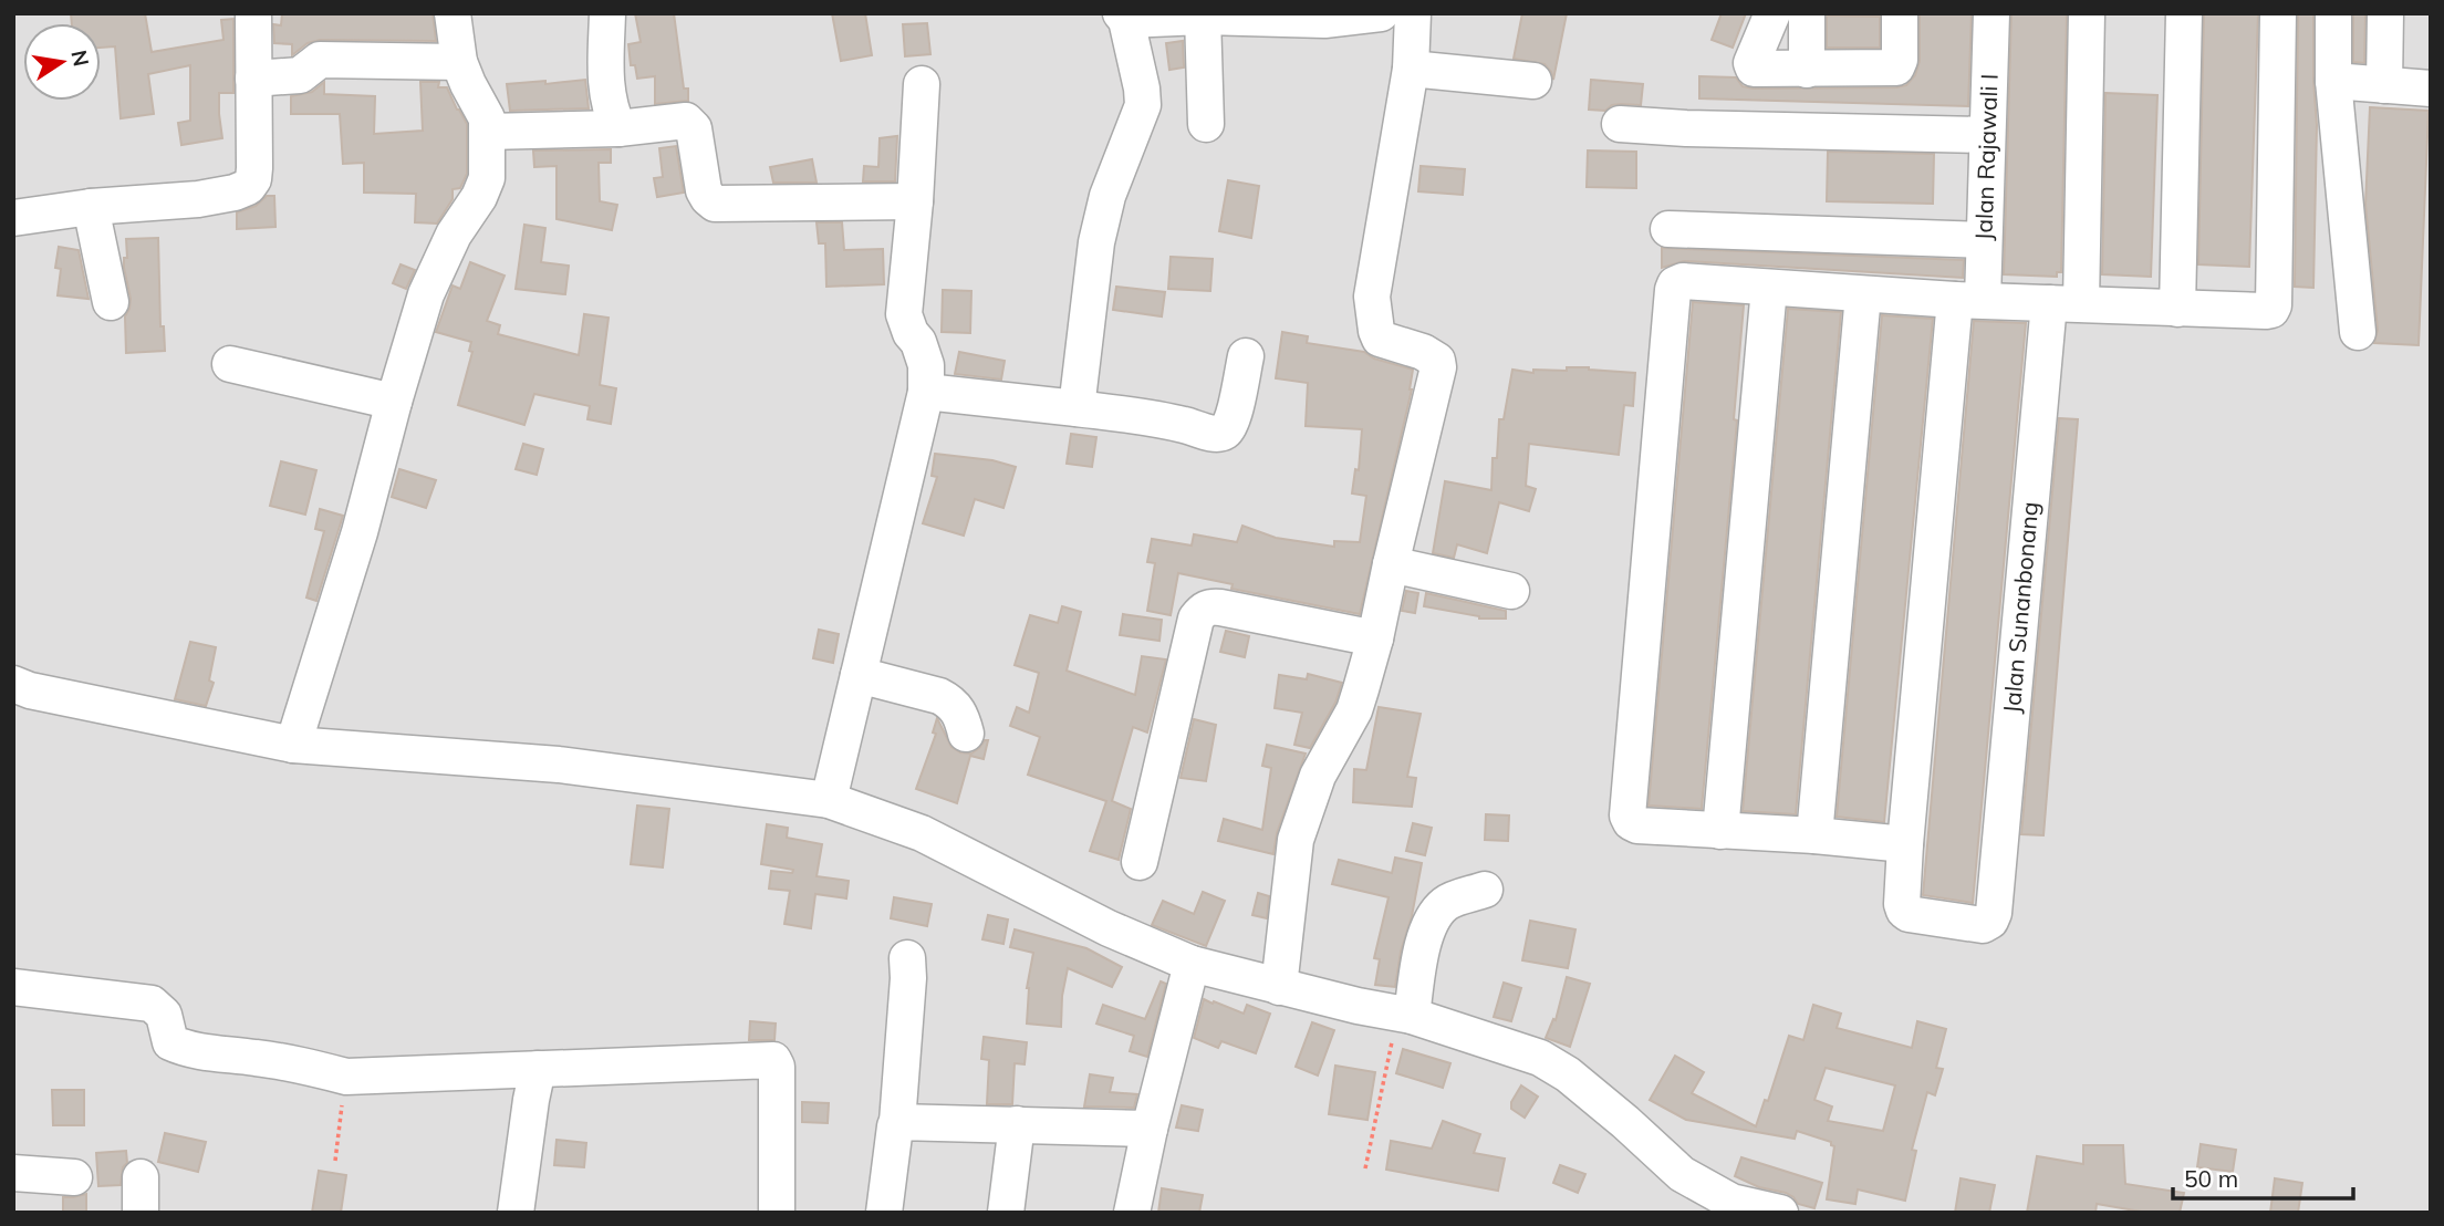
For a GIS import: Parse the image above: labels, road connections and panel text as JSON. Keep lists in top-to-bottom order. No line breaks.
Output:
{"streets":{"street":["Jalan Rajawali I","Jalan Sunanbonang"]},"crossings":[["Jalan Rajawali I","Jalan Sunanbonang"]],"scale_bar":"50 m","north":"right"}
